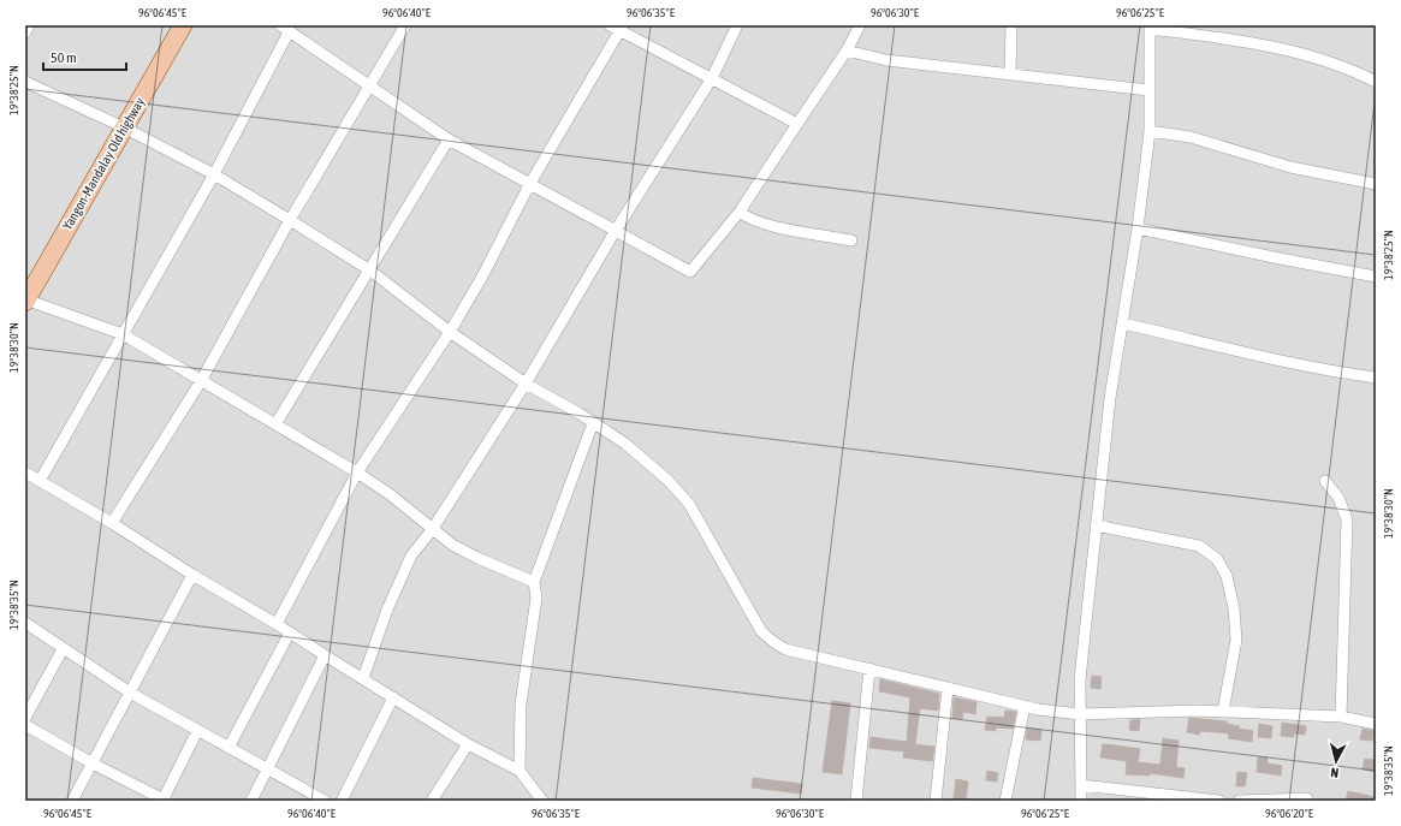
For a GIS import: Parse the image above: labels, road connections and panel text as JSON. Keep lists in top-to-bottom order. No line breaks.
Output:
{"streets":{"main road":["Yangon-Mandalay Old highway"]},"scale_bar":"50 m","north":"bottom","coordinates":["96°06'45\"E","96°06'40\"E","96°06'35\"E","96°06'30\"E","96°06'25\"E","19°38'25\"N","19°38'30\"N","19°38'35\"N","96°06'20\"E"]}
